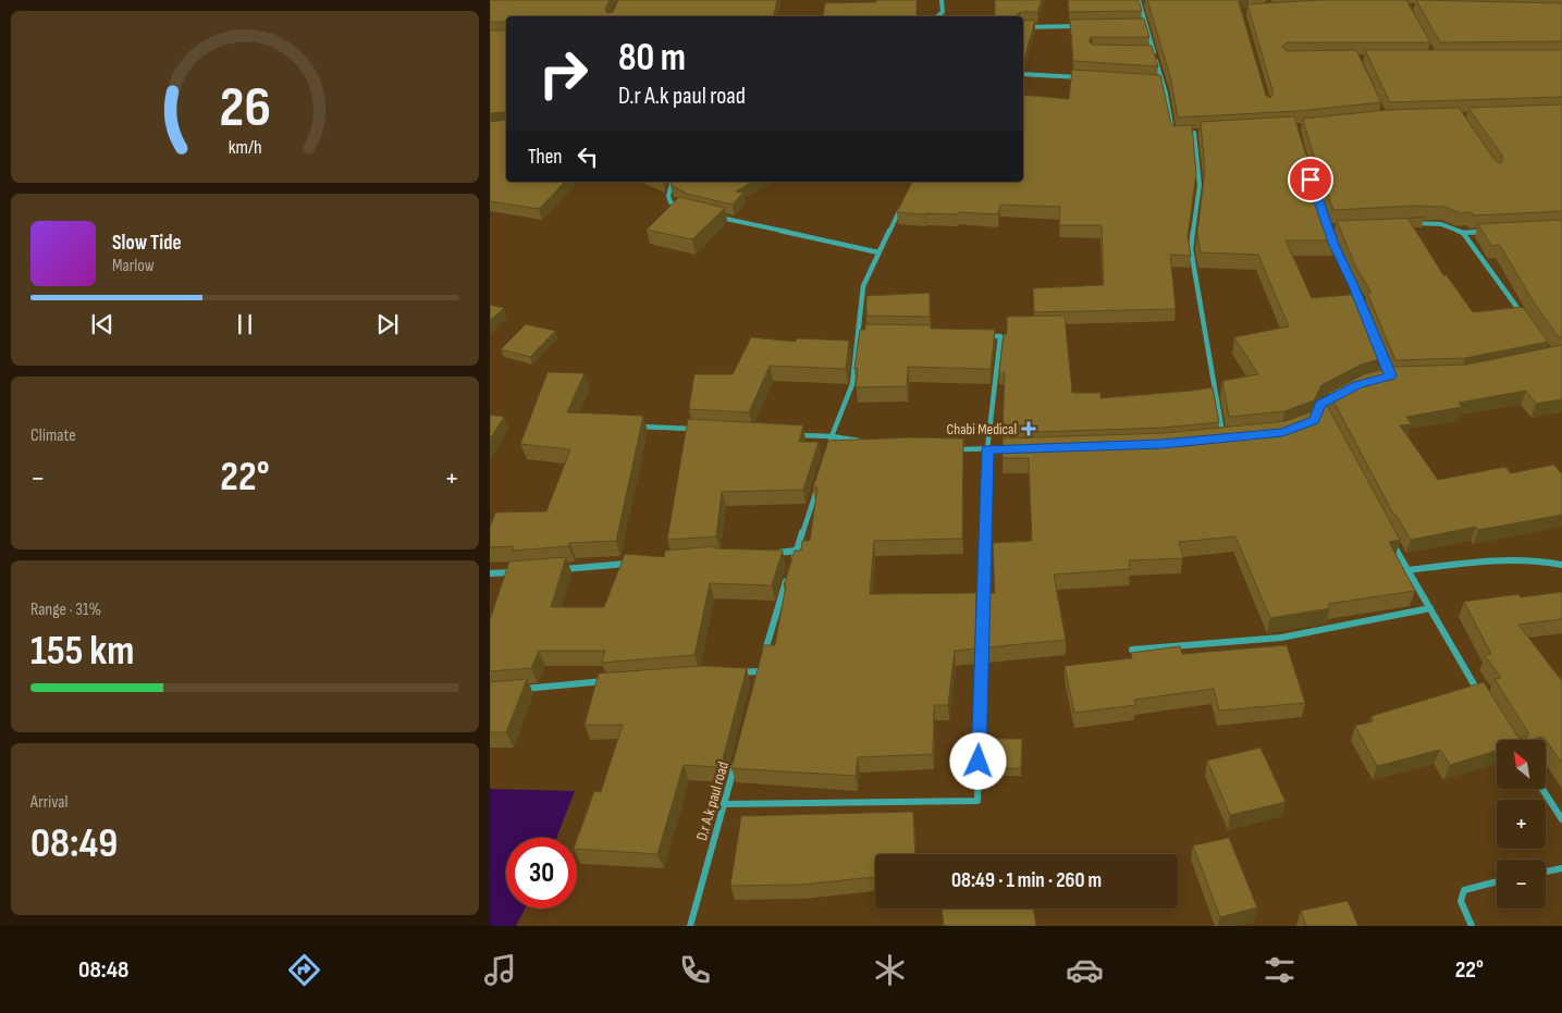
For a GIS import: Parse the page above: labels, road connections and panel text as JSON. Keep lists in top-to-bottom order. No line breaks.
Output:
{"streets":{"street":["D.r A.k paul road"]},"places":{"health":["Chabi Medical"]},"north":"top left","page":{"turn":["80 m","D.r A.k paul road"],"then":"Then","song":["Slow Tide","Marlow"],"tile":["Climate",["Range · 31%","155 km"],["Arrival","08:49"]],"heat":["−","22°","+"],"map_buttons":["+","−"],"limit":"30","trip":"08:49 · 1 min · 260 m","tabs":["08:48","22°"],"gauge":["26","km/h"]}}
